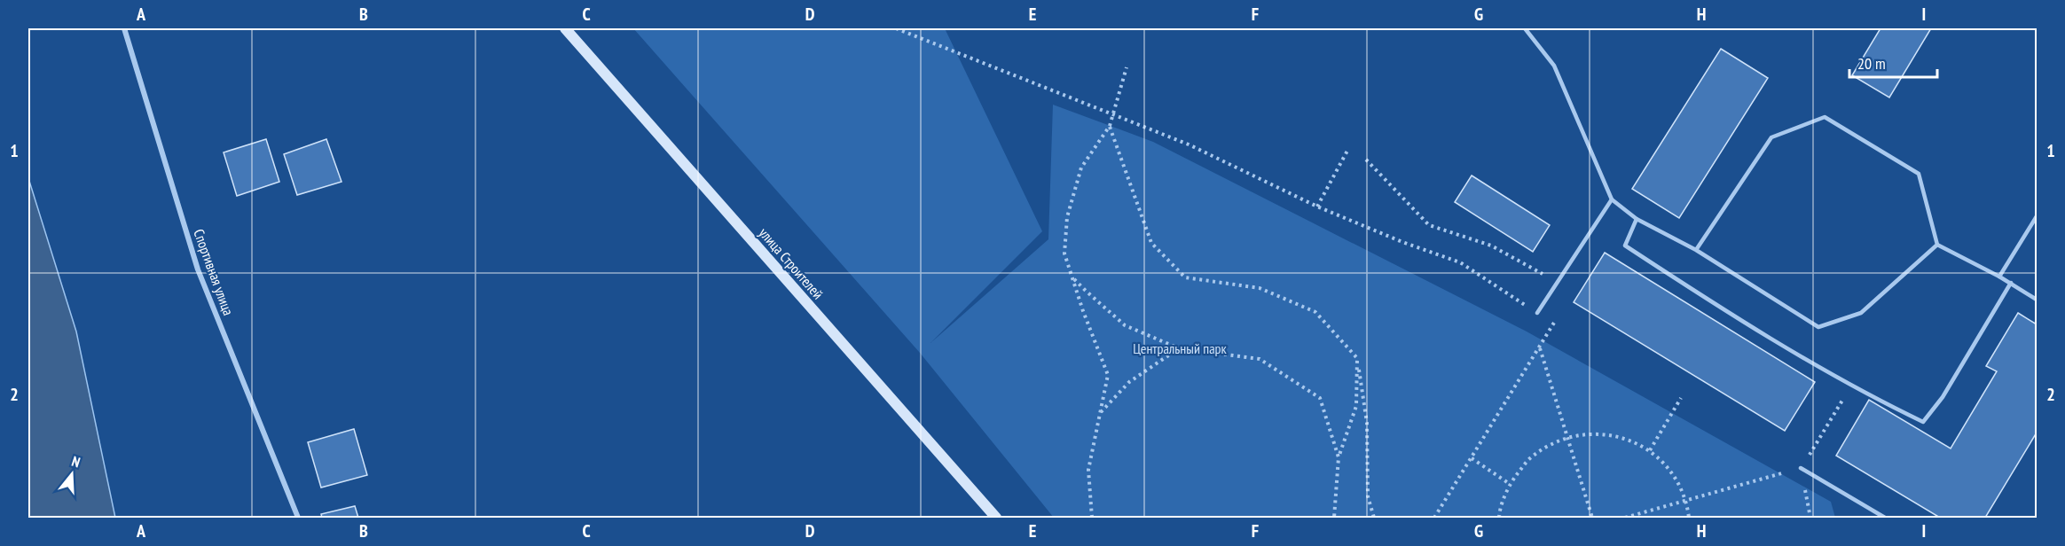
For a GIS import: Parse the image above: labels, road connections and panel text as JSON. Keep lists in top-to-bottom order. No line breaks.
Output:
{"streets":{"main road":["улица Строителей"],"street":["Спортивная улица"]},"parks":["Центральный парк"],"scale_bar":"20 m","north":"top","grid":{"columns":["A","B","C","D","E","F","G","H","I"],"rows":["1","2"]}}
